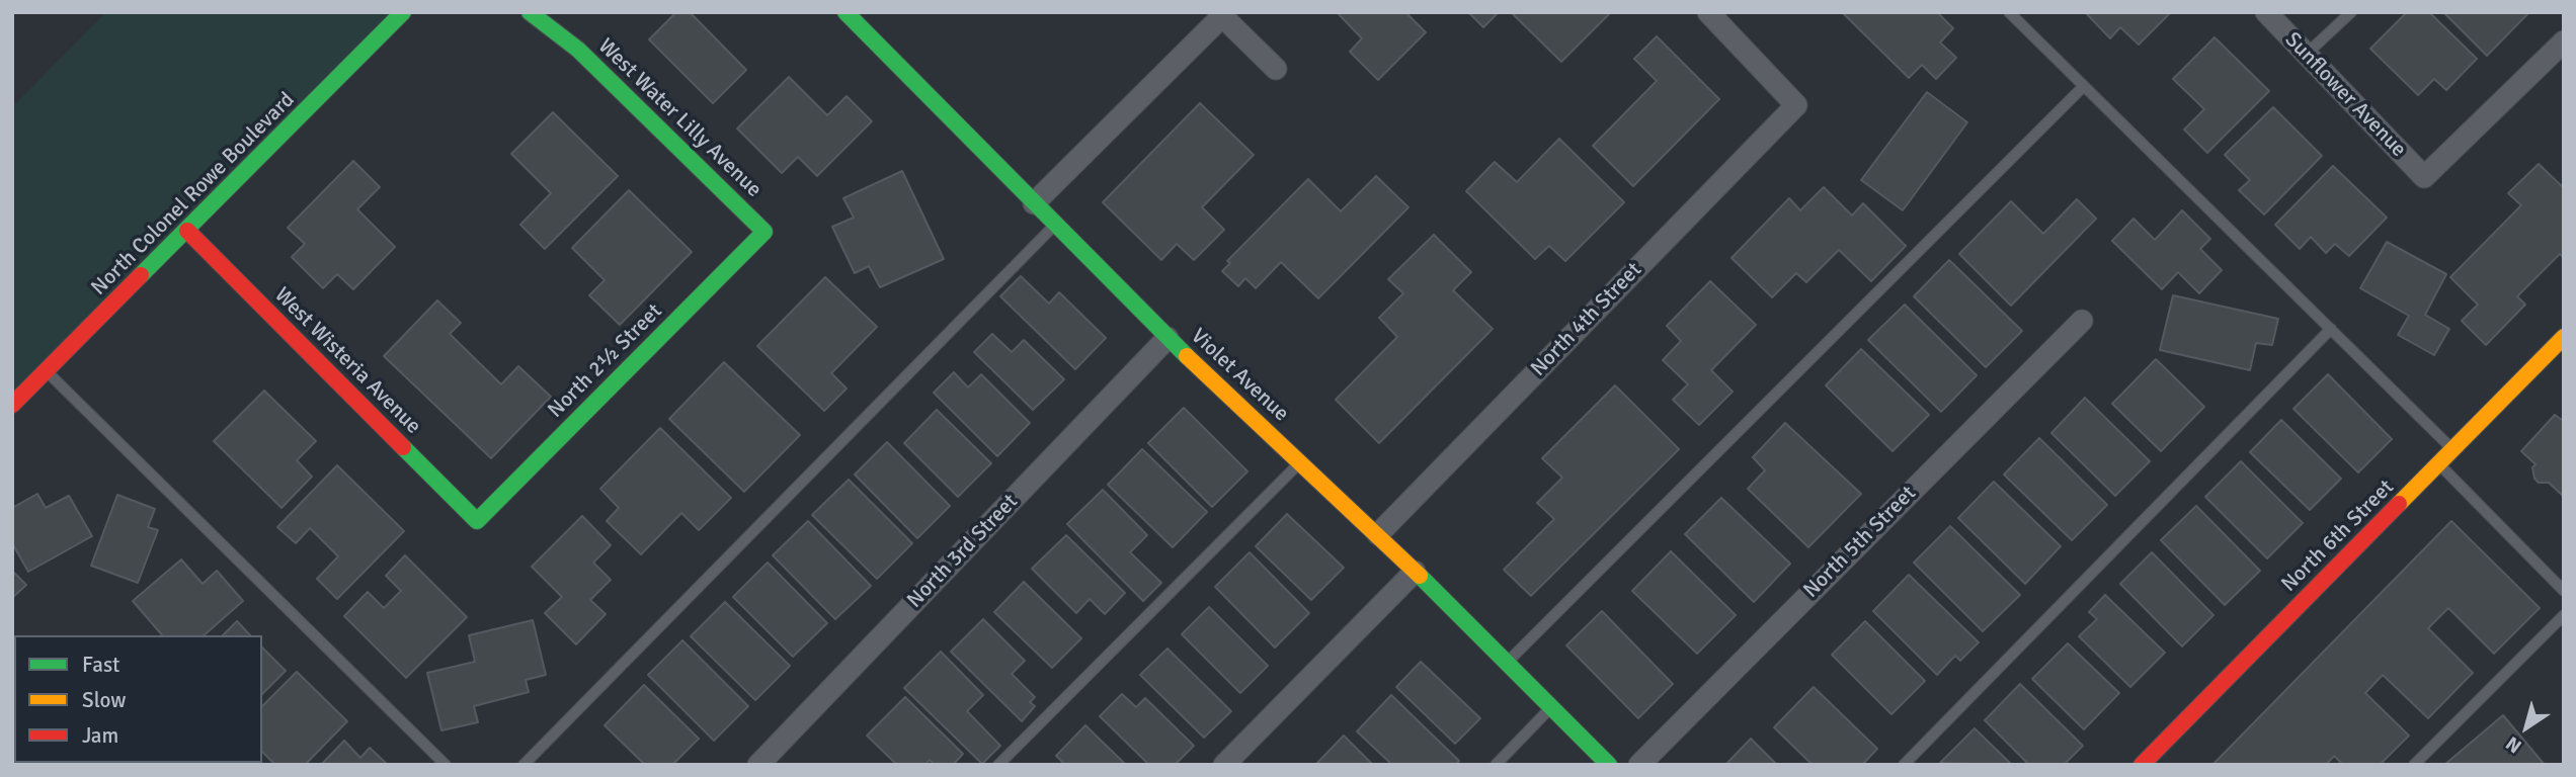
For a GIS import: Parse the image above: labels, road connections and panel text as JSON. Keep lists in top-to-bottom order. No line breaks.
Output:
{"streets":{"street":["Sunflower Avenue","West Water Lilly Avenue","North Colonel Rowe Boulevard","North 4th Street","West Wisteria Avenue","North 2½ Street","Violet Avenue","North 6th Street","North 5th Street","North 3rd Street"]},"crossings":[["West Water Lilly Avenue","North 2½ Street"],["North Colonel Rowe Boulevard","West Wisteria Avenue"],["North 4th Street","Violet Avenue"],["West Wisteria Avenue","North 2½ Street"],["Violet Avenue","North 3rd Street"]],"legend":["Fast","Slow","Jam"],"north":"bottom left"}
